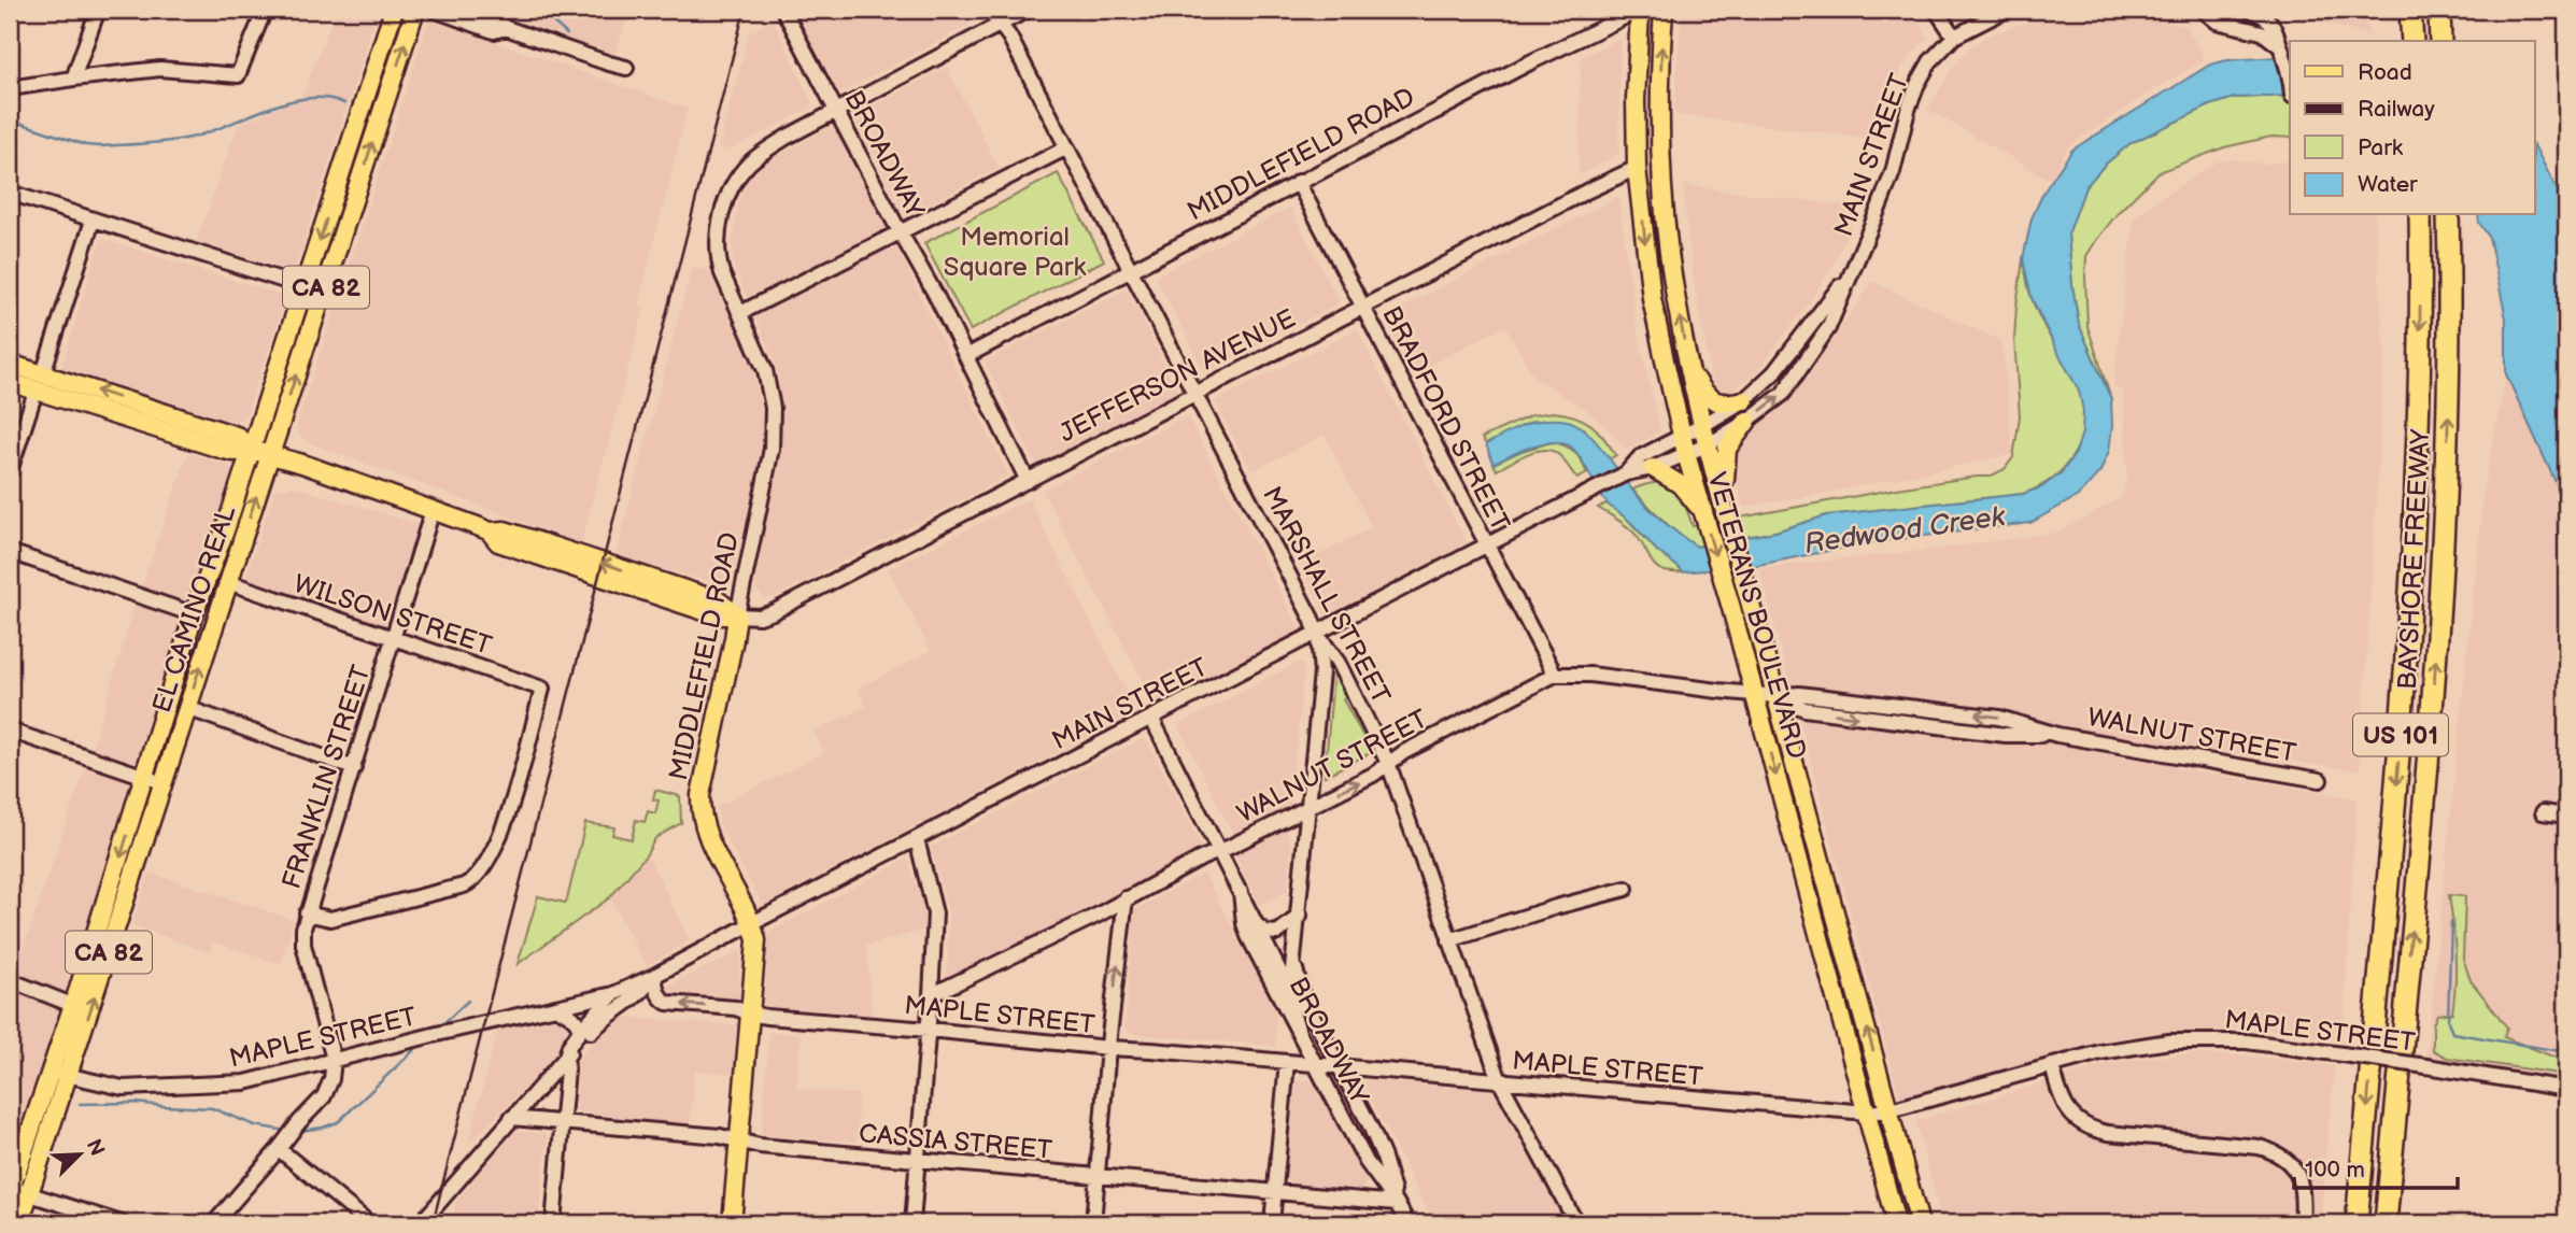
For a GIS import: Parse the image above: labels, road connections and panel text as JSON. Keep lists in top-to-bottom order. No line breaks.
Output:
{"streets":{"highway":["BAYSHORE FREEWAY","US 101"],"main road":["MIDDLEFIELD ROAD","CA 82","JEFFERSON AVENUE","EL CAMINO REAL","VETERANS BOULEVARD"],"street":["BROADWAY","MAIN STREET","BRADFORD STREET","MARSHALL STREET","WILSON STREET","WALNUT STREET","FRANKLIN STREET","MAPLE STREET","CASSIA STREET"]},"crossings":[["BROADWAY","MIDDLEFIELD ROAD"],["BROADWAY","MAIN STREET"],["BROADWAY","JEFFERSON AVENUE"],["BROADWAY","WALNUT STREET"],["BROADWAY","MAPLE STREET"],["BROADWAY","CASSIA STREET"],["MIDDLEFIELD ROAD","MAIN STREET"],["MIDDLEFIELD ROAD","JEFFERSON AVENUE"],["MIDDLEFIELD ROAD","BRADFORD STREET"],["MIDDLEFIELD ROAD","MARSHALL STREET"],["MIDDLEFIELD ROAD","VETERANS BOULEVARD"],["MIDDLEFIELD ROAD","MAPLE STREET"],["MIDDLEFIELD ROAD","CASSIA STREET"],["MAIN STREET","BRADFORD STREET"],["MAIN STREET","MARSHALL STREET"],["MAIN STREET","VETERANS BOULEVARD"],["MAIN STREET","MAPLE STREET"],["MAIN STREET","CASSIA STREET"],["JEFFERSON AVENUE","BRADFORD STREET"],["JEFFERSON AVENUE","MARSHALL STREET"],["JEFFERSON AVENUE","EL CAMINO REAL"],["JEFFERSON AVENUE","VETERANS BOULEVARD"],["JEFFERSON AVENUE","FRANKLIN STREET"],["BRADFORD STREET","WALNUT STREET"],["MARSHALL STREET","WALNUT STREET"],["MARSHALL STREET","MAPLE STREET"],["EL CAMINO REAL","WILSON STREET"],["EL CAMINO REAL","MAPLE STREET"],["WILSON STREET","FRANKLIN STREET"],["VETERANS BOULEVARD","WALNUT STREET"],["VETERANS BOULEVARD","MAPLE STREET"],["FRANKLIN STREET","MAPLE STREET"]],"water":["Redwood Creek"],"parks":["Memorial Square Park"],"legend":["Road","Railway","Park","Water"],"scale_bar":"100 m","north":"top right"}
